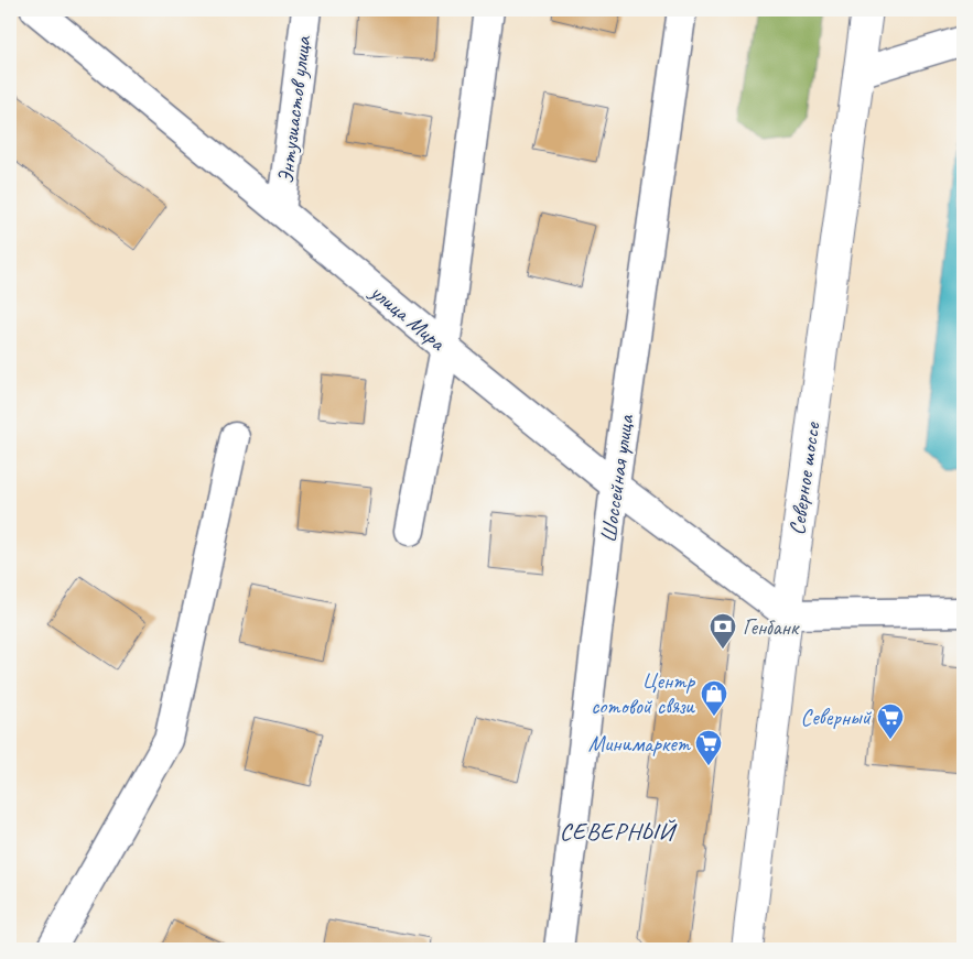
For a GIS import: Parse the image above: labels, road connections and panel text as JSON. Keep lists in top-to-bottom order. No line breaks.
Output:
{"streets":{"main road":["Северное шоссе"],"street":["Энтузиастов улица","улица Мира","Шоссейная улица"]},"crossings":[["Энтузиастов улица","улица Мира"],["улица Мира","Шоссейная улица"],["улица Мира","Северное шоссе"]],"districts":["СЕВЕРНЫЙ"],"places":{"bank":["Генбанк"],"shop":["Центр сотовой связи"],"supermarket":["Северный","Минимаркет"]}}
